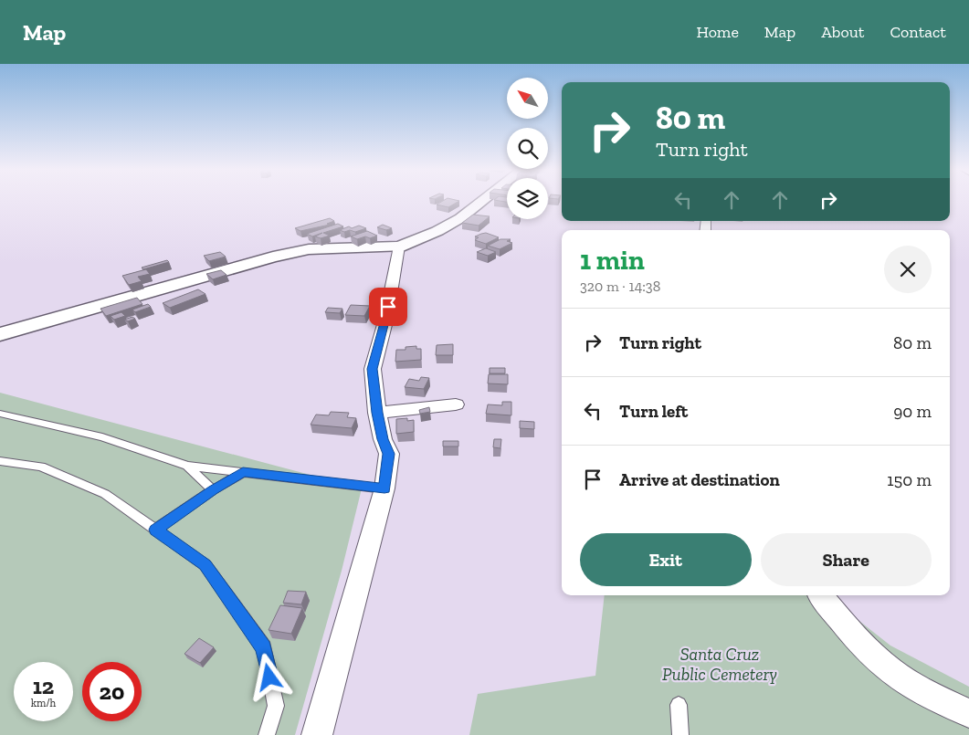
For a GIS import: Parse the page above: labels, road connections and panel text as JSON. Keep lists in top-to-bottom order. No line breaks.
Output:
{"parks":["Santa Cruz Public Cemetery"],"north":"top left","page":{"header":"Map","nav":["Home","Map","About","Contact"],"turn":["80 m","Turn right"],"heading":["1 min","320 m · 14:38"],"list":[{"name":"Turn right","value":"80 m"},{"name":"Turn left","value":"90 m"},{"name":"Arrive at destination","value":"150 m"}],"buttons":["Exit","Share"],"speed":"12 km/h","limit":"20"}}
